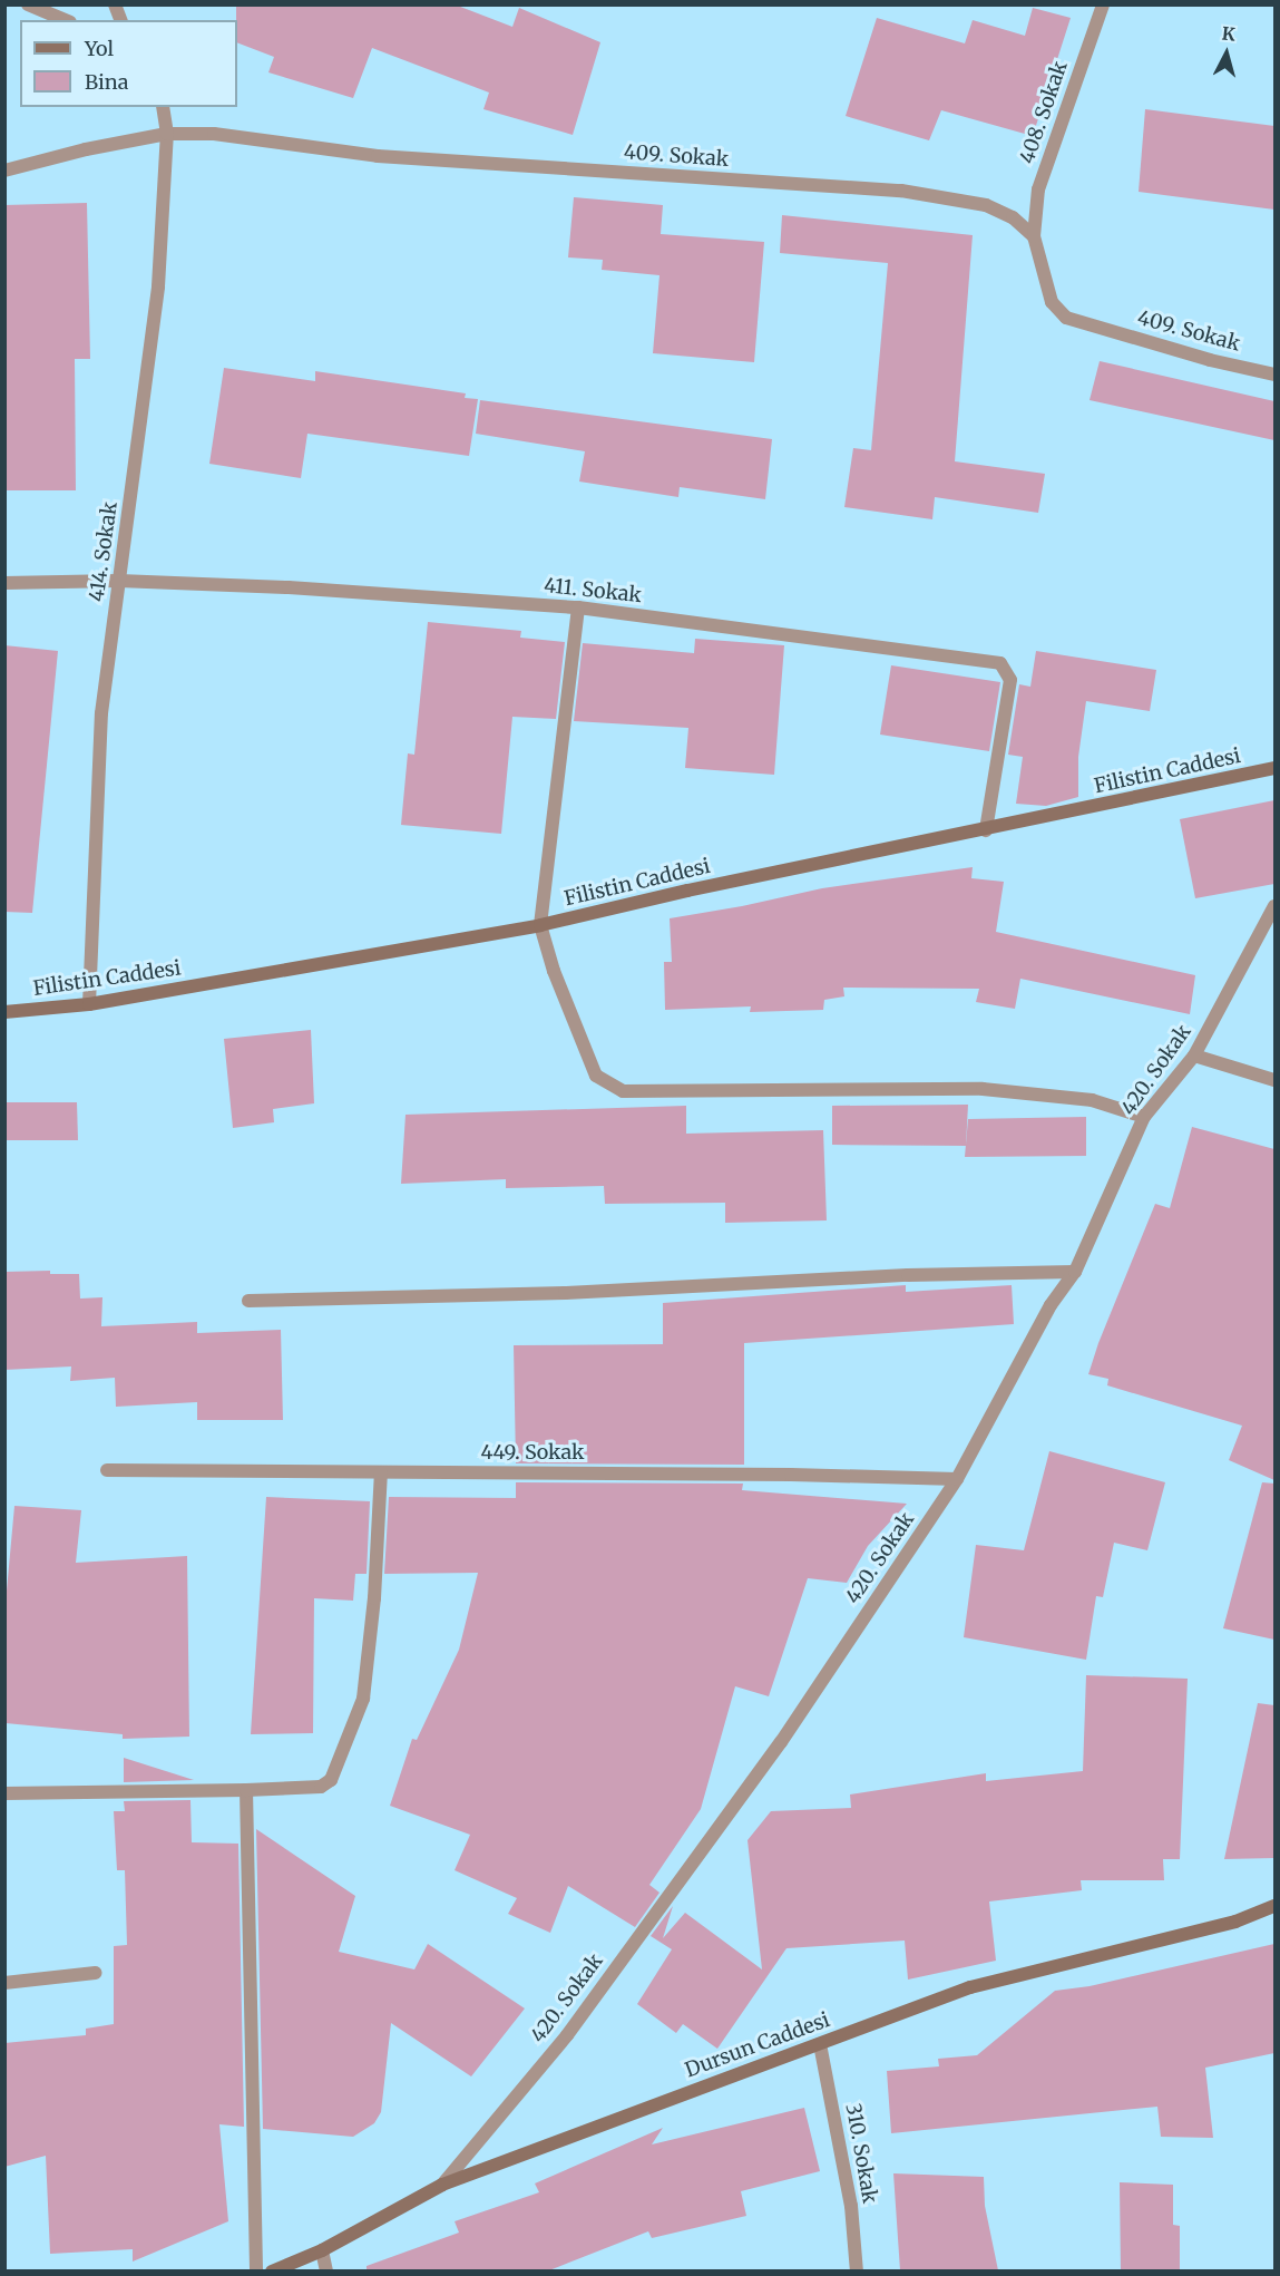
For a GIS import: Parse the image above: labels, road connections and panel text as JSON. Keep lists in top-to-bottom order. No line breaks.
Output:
{"streets":{"street":["408. Sokak","409. Sokak","414. Sokak","411. Sokak","Filistin Caddesi","420. Sokak","449. Sokak","Dursun Caddesi","310. Sokak"]},"crossings":[["408. Sokak","409. Sokak"],["409. Sokak","414. Sokak"],["414. Sokak","411. Sokak"],["414. Sokak","Filistin Caddesi"],["411. Sokak","Filistin Caddesi"],["420. Sokak","449. Sokak"],["420. Sokak","Dursun Caddesi"],["Dursun Caddesi","310. Sokak"]],"legend":["Yol","Bina"],"north":"top"}
